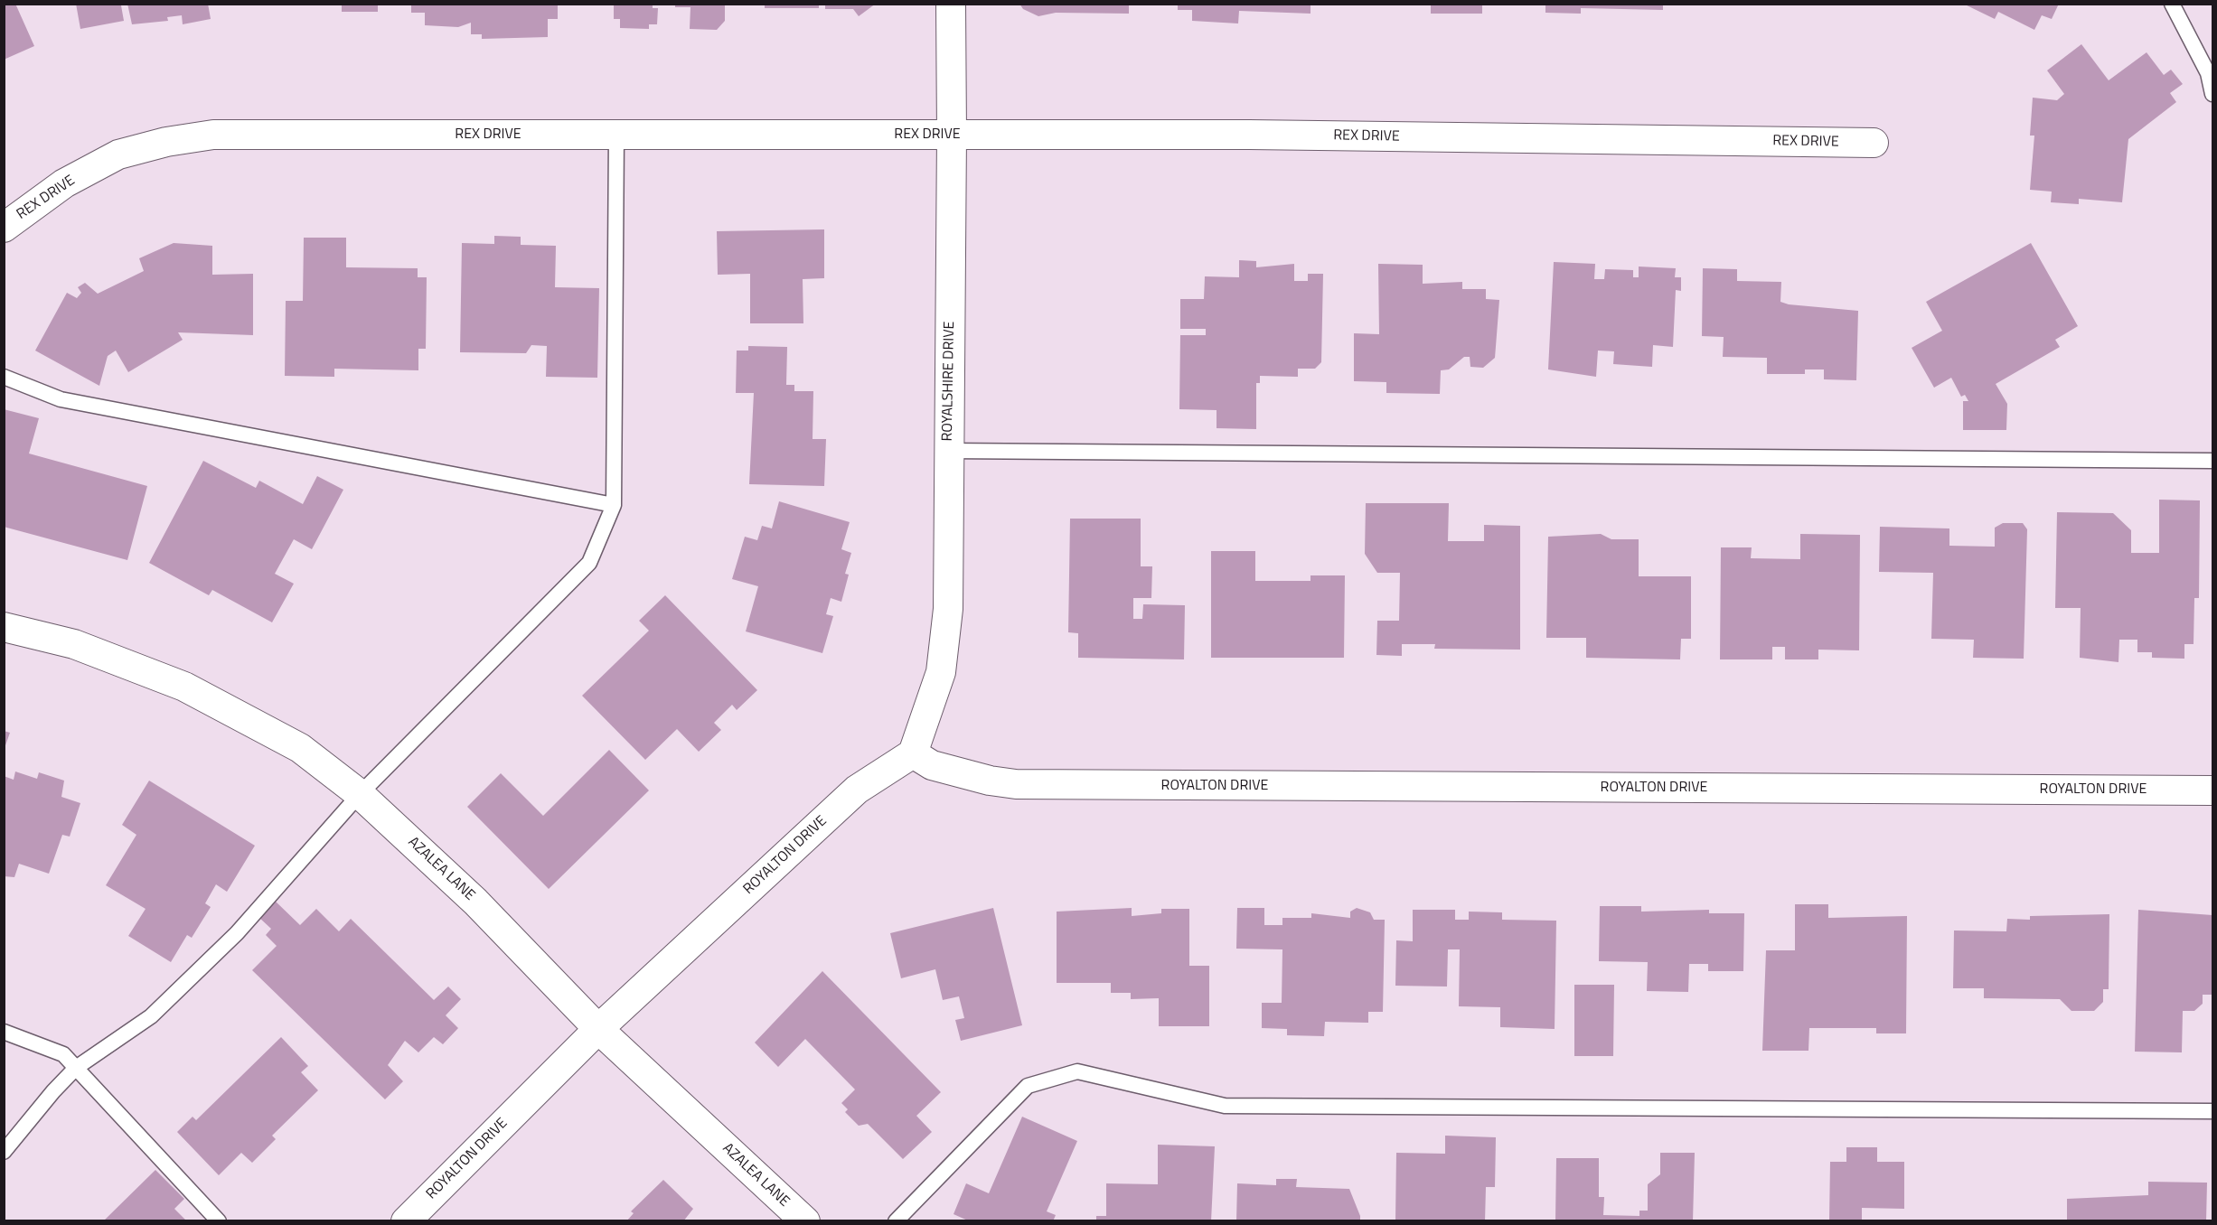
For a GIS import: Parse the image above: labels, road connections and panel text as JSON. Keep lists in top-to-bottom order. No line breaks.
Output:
{"streets":{"street":["REX DRIVE","ROYALSHIRE DRIVE","ROYALTON DRIVE","AZALEA LANE"]},"crossings":[["REX DRIVE","ROYALSHIRE DRIVE"],["ROYALSHIRE DRIVE","ROYALTON DRIVE"],["ROYALTON DRIVE","AZALEA LANE"]]}
